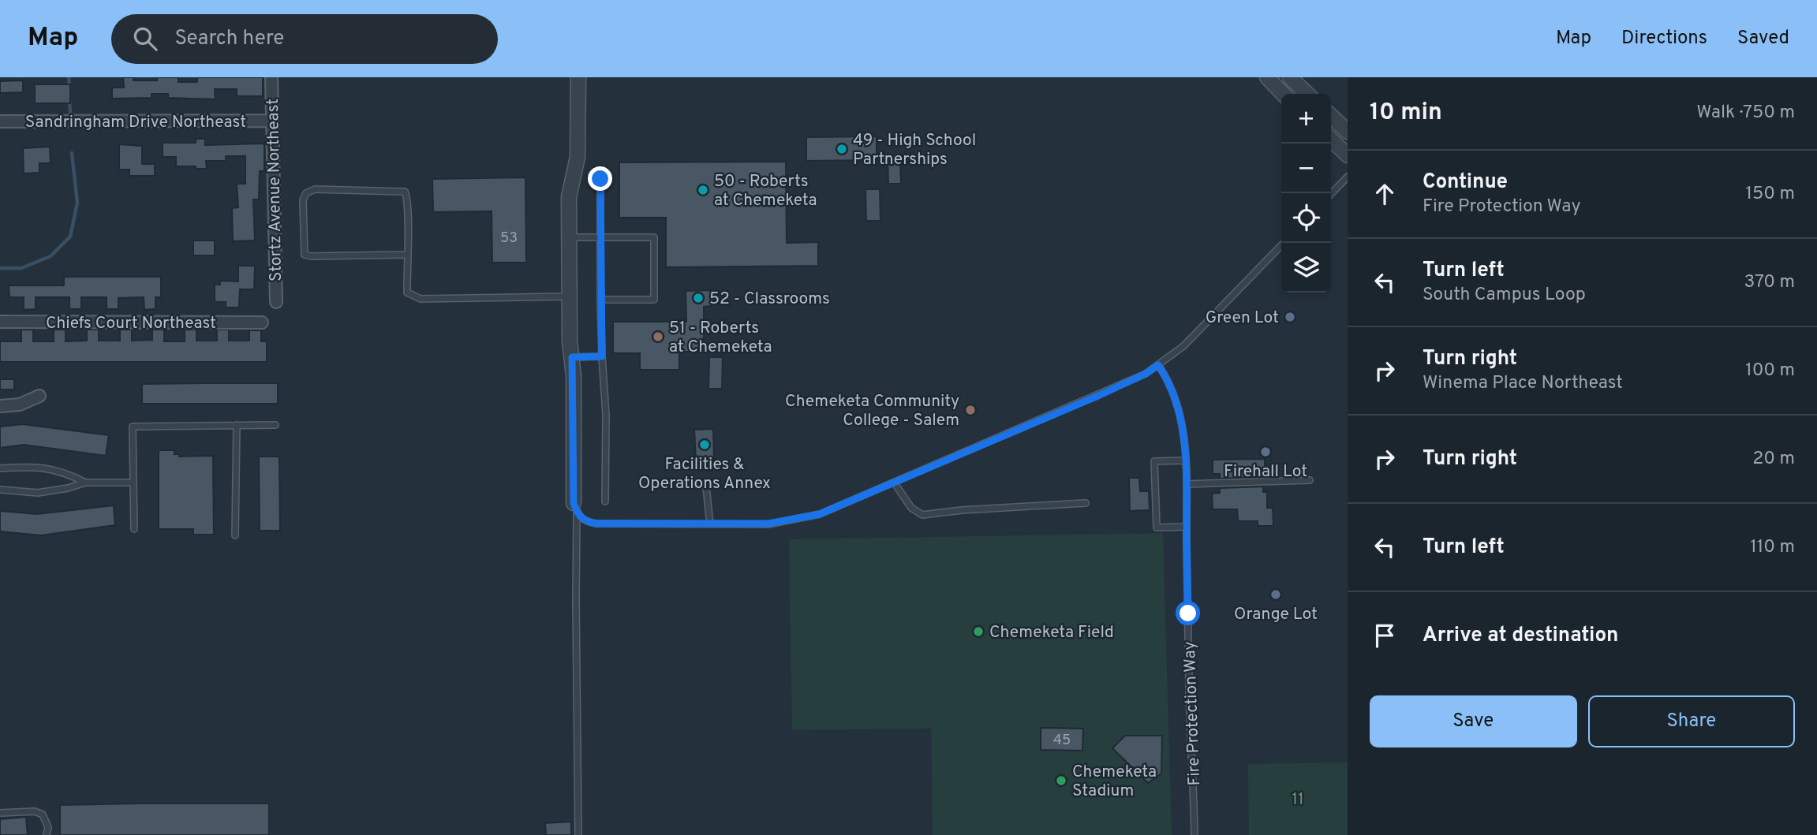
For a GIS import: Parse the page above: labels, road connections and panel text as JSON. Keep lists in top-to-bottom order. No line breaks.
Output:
{"streets":{"street":["Sandringham Drive Northeast","Stortz Avenue Northeast","Chiefs Court Northeast"],"lane":["Fire Protection Way"]},"crossings":[["Sandringham Drive Northeast","Stortz Avenue Northeast"]],"parks":["11"],"places":["49 - High School Partnerships","50 - Roberts at Chemeketa","52 - Classrooms","Green Lot","51 - Roberts at Chemeketa","Chemeketa Community College - Salem","Facilities & Operations Annex","Firehall Lot","Orange Lot","Chemeketa Field","Chemeketa Stadium"],"house_numbers":["53","45"],"page":{"header":"Map","search":"Search here","nav":["Map","Directions","Saved"],"heading":["10 min","Walk · 750 m"],"map_buttons":["+","−"],"list":[["Continue","Fire Protection Way","150 m"],["Turn left","South Campus Loop","370 m"],["Turn right","Winema Place Northeast","100 m"],["Turn right","20 m"],["Turn left","110 m"],"Arrive at destination"],"buttons":["Save","Share"]}}
